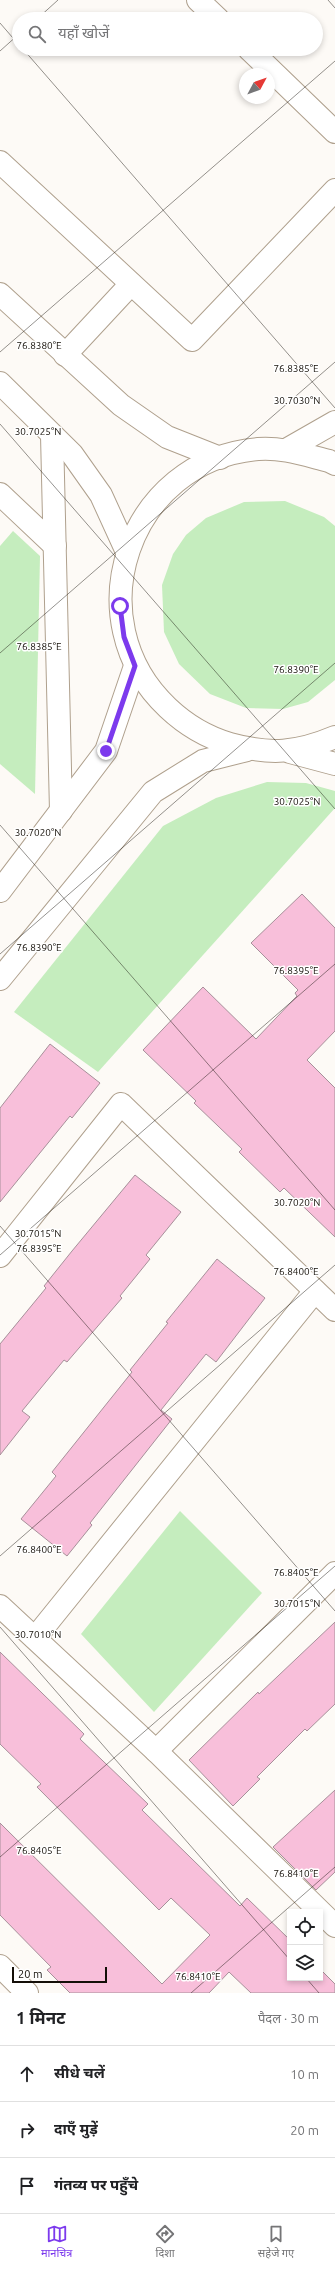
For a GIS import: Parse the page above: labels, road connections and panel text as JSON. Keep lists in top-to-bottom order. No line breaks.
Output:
{"scale_bar":"20 m","north":"top right","page":{"search":"यहाँ खोजें","scale":"20 m","heading":["1 मिनट","पैदल · 30 m"],"list":[["सीधे चलें","10 m"],["दाएँ मुड़ें","20 m"],"गंतव्य पर पहुँचे"],"nav":["मानचित्र","दिशा","सहेजे गए"]},"coordinates":["76.8380°E","76.8385°E","30.7030°N","30.7025°N","76.8390°E","30.7020°N","76.8395°E","30.7015°N","76.8400°E","76.8405°E","30.7010°N","76.8410°E"]}
